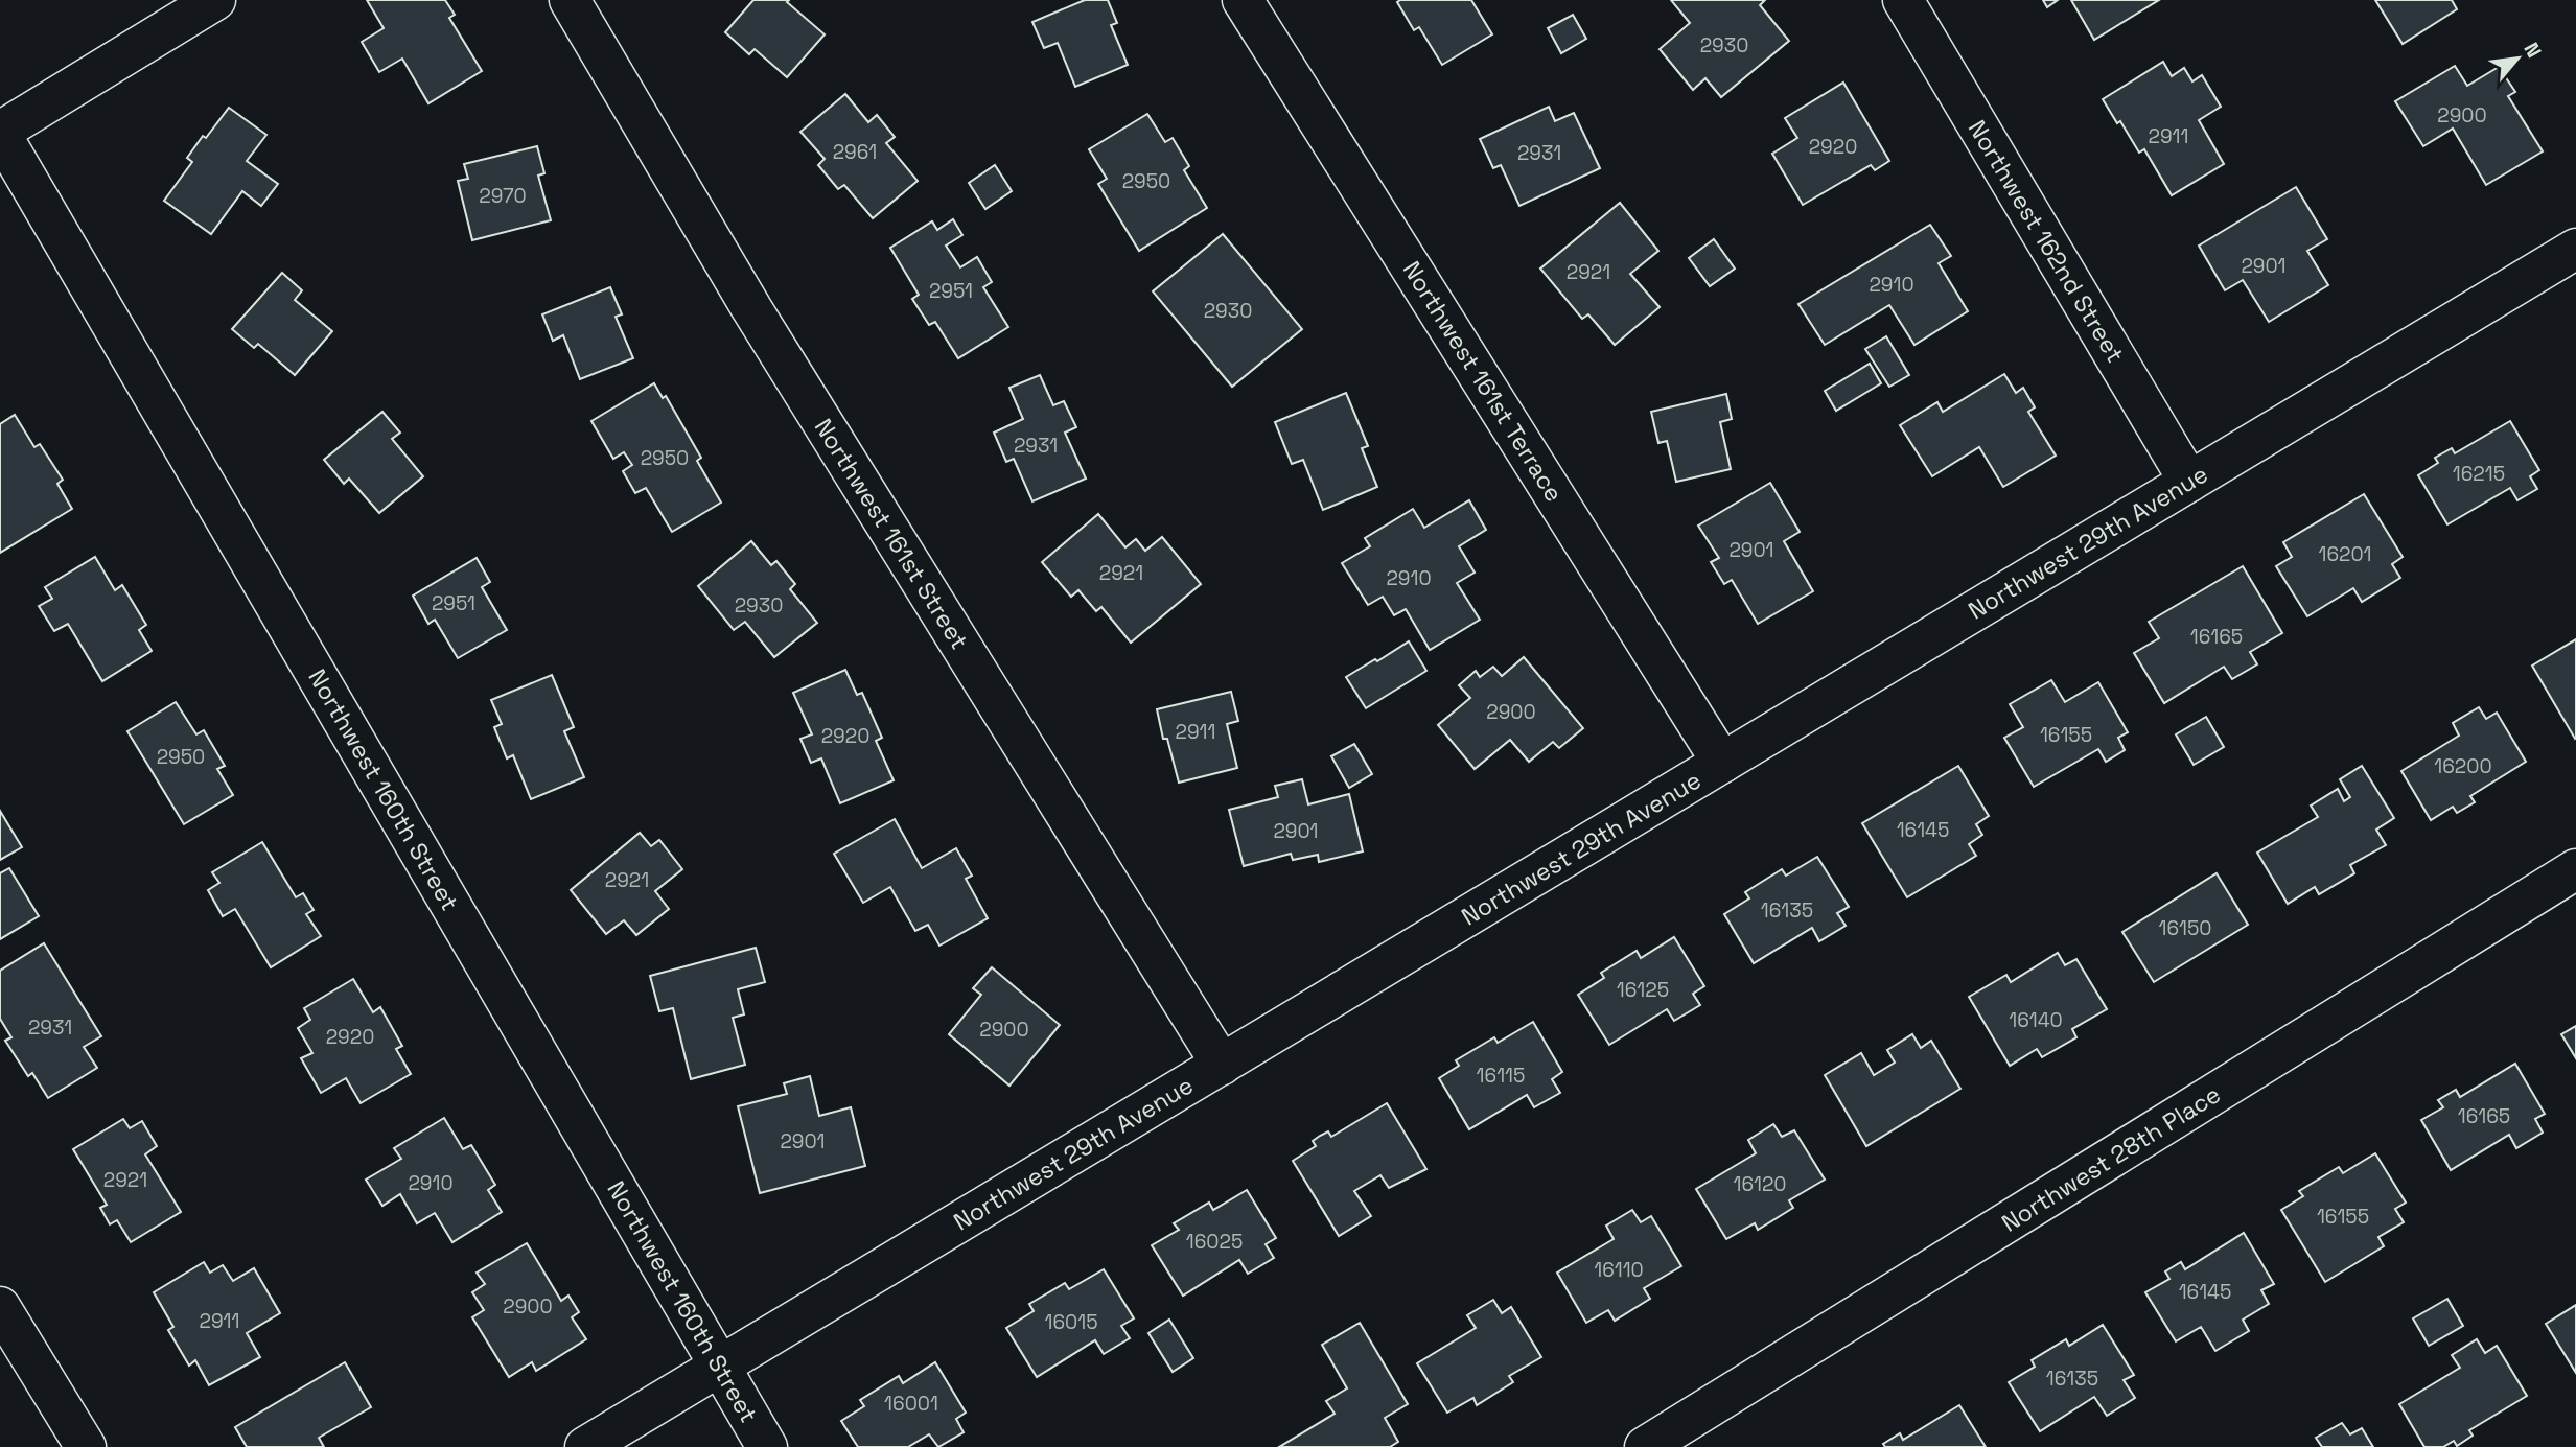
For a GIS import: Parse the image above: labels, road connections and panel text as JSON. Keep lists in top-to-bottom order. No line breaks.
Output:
{"streets":{"street":["Northwest 162nd Street","Northwest 161st Terrace","Northwest 161st Street","Northwest 29th Avenue","Northwest 160th Street","Northwest 28th Place"]},"crossings":[["Northwest 162nd Street","Northwest 29th Avenue"],["Northwest 161st Terrace","Northwest 29th Avenue"],["Northwest 161st Street","Northwest 29th Avenue"],["Northwest 29th Avenue","Northwest 160th Street"]],"house_numbers":["2930","2900","2911","2920","2961","2931","2950","2970","2901","2921","2910","2951","2930","2931","2950","16215","2901","16201","2921","2910","2951","2930","16165","2900","2911","16155","2920","2950","16200","16145","2901","2921","16135","16150","16125","16140","2931","2900","2920","16115","16165","2901","2921","2910","16120","16155","16025","16110","16145","2900","2911","16015","16135","16001"],"north":"top right"}
